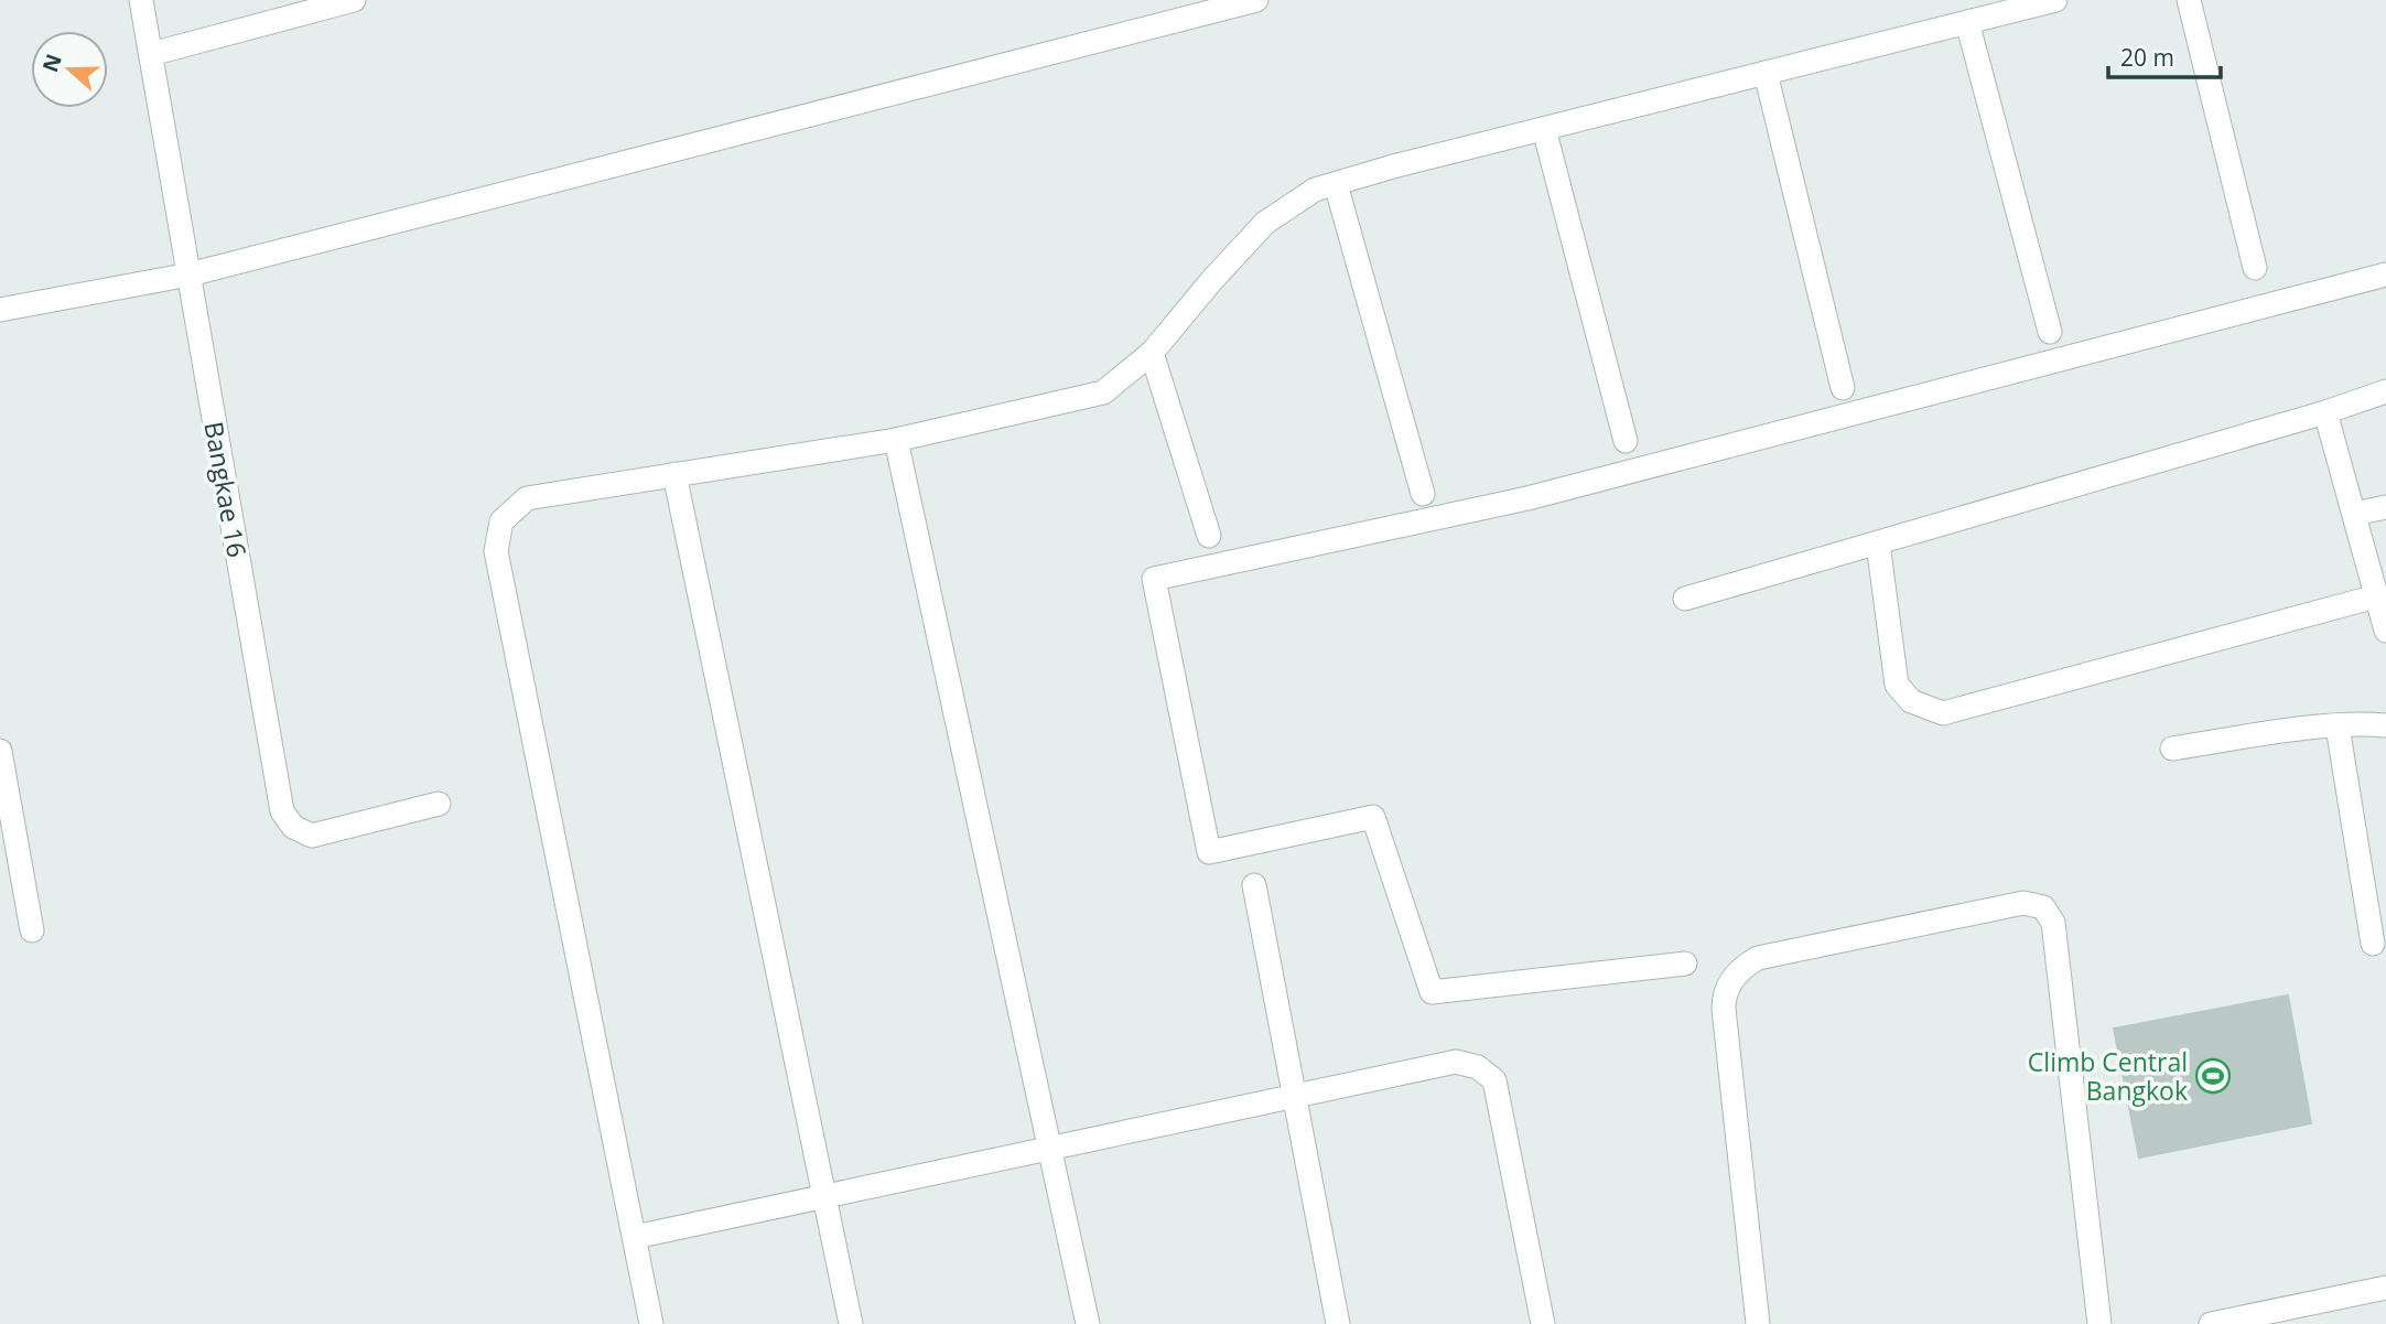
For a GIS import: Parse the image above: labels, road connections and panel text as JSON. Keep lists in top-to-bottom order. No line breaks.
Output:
{"streets":{"street":["Bangkae 16"]},"places":{"sports":["Climb Central Bangkok"]},"scale_bar":"20 m","north":"left"}
